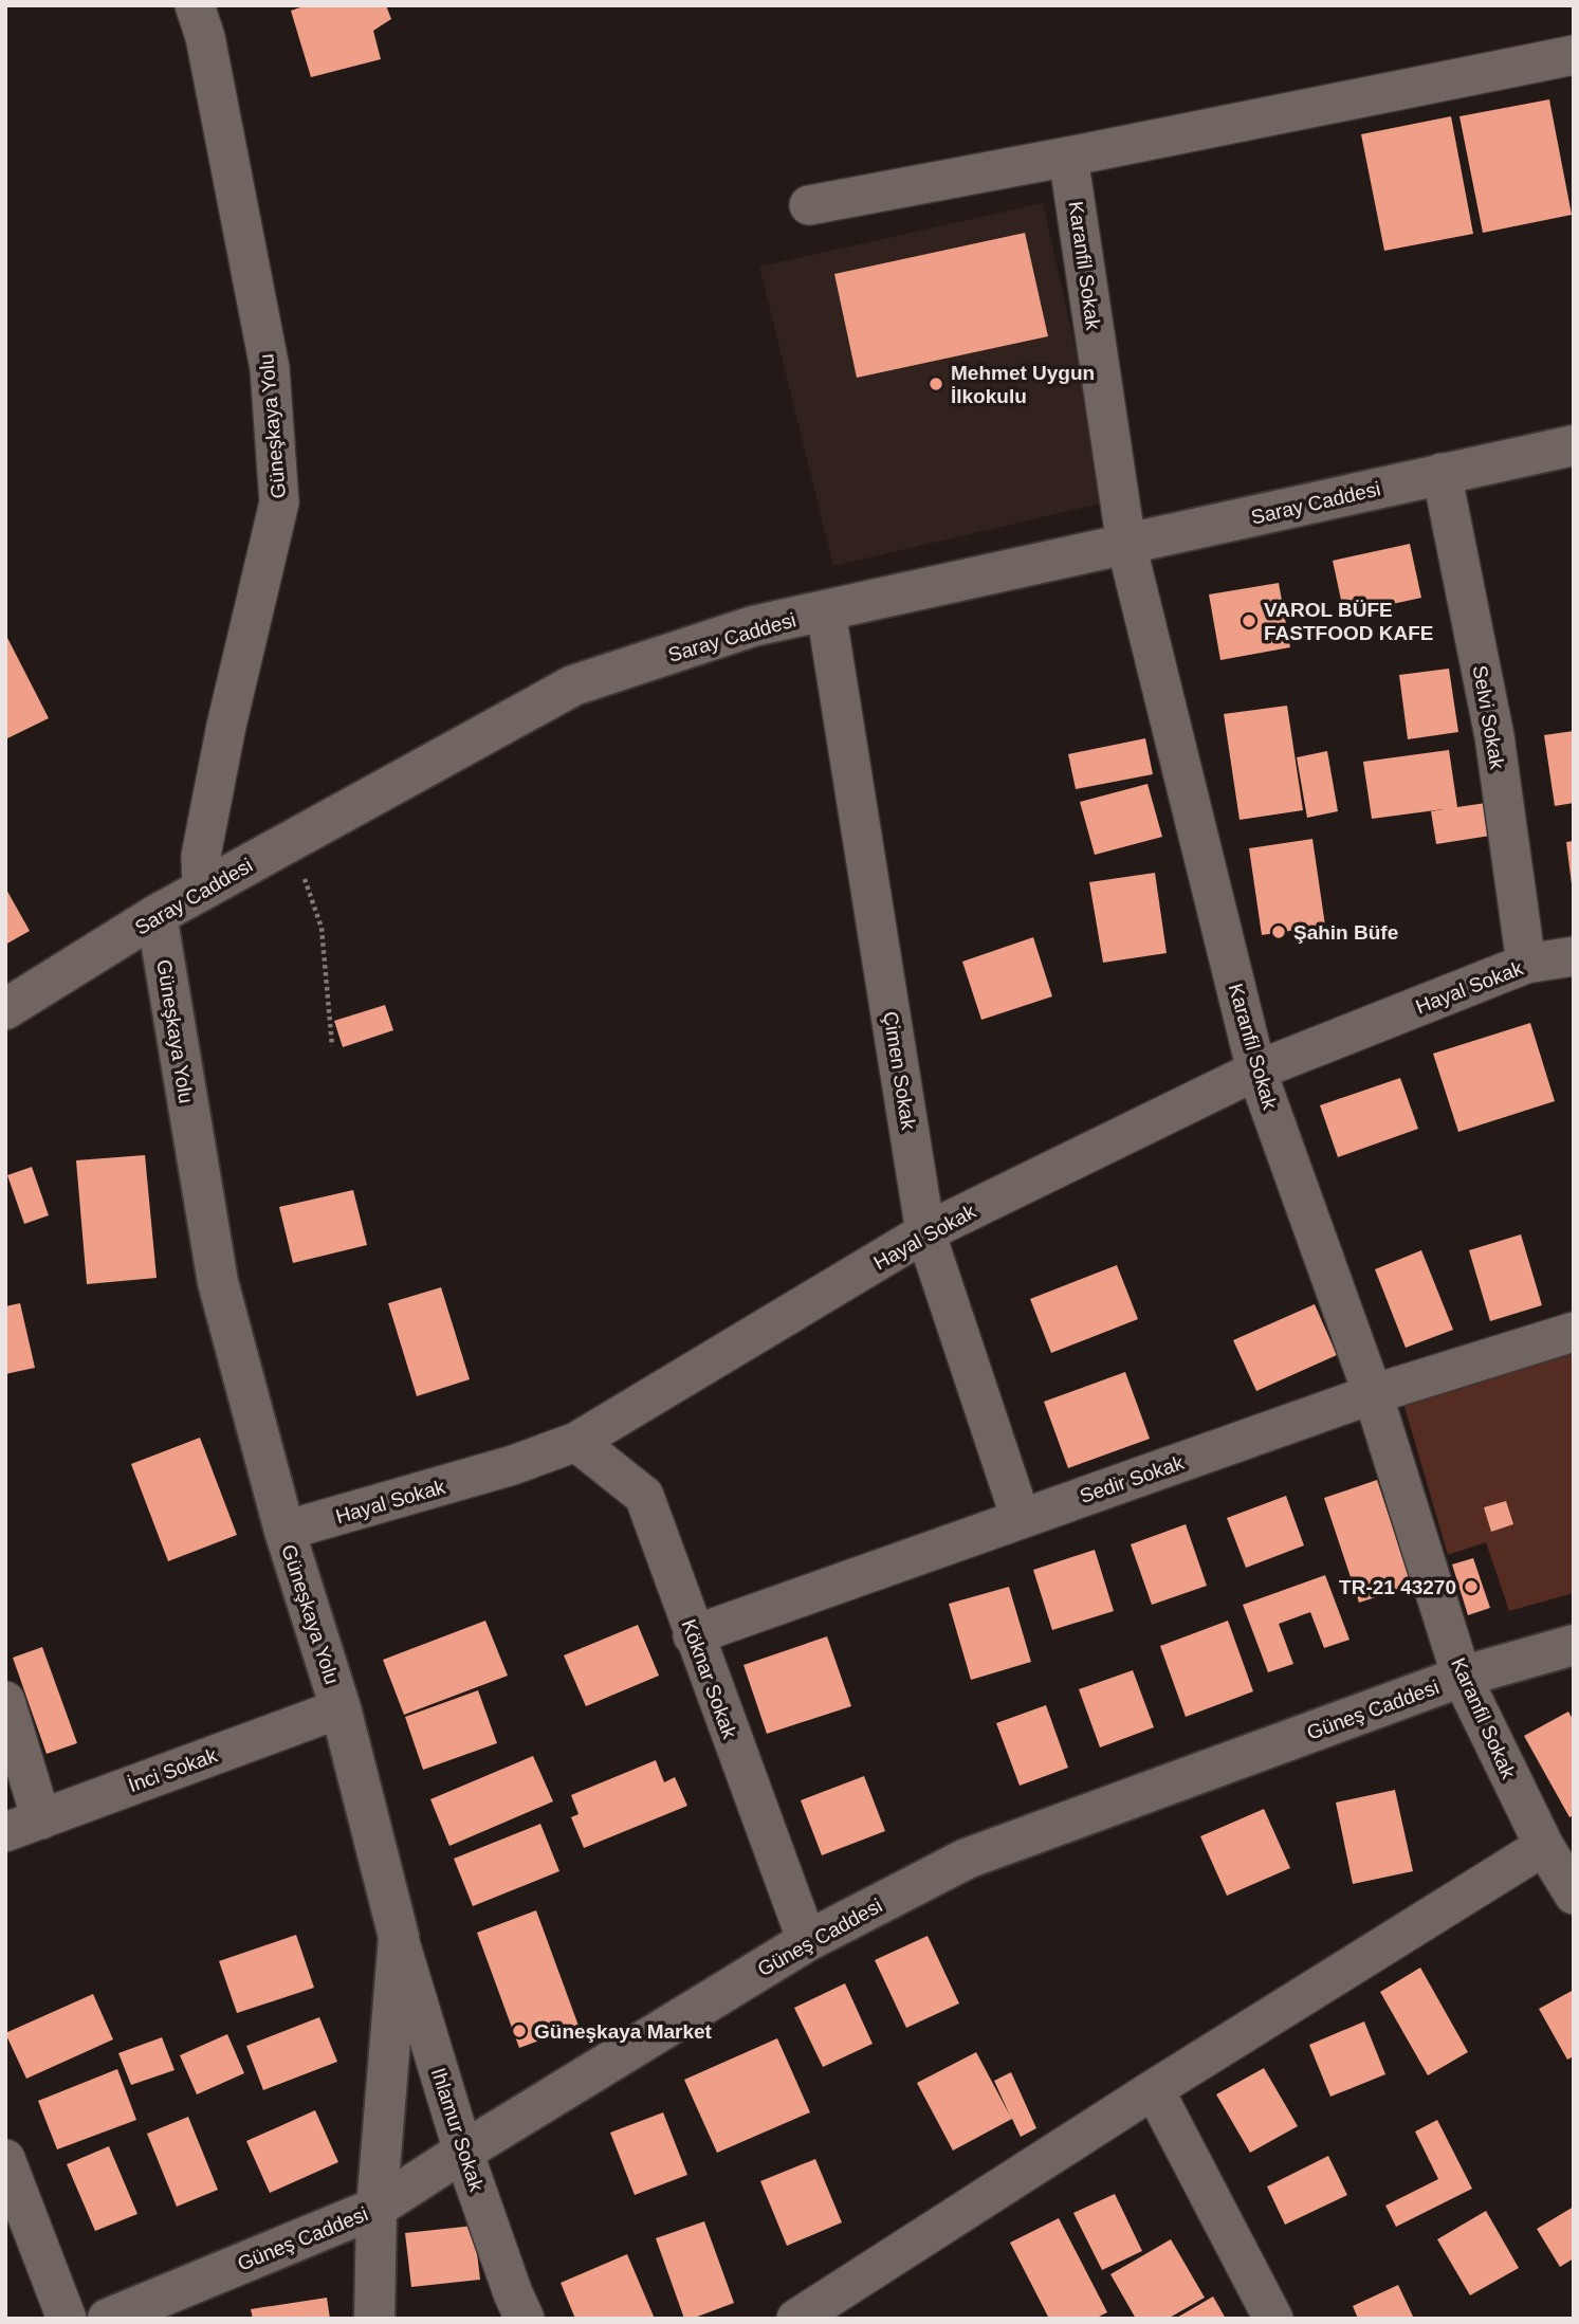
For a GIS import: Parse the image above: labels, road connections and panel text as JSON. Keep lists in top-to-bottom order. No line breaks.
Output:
{"streets":{"street":["Karanfil Sokak","Güneşkaya Yolu","Saray Caddesi","Selvi Sokak","Hayal Sokak","Çimen Sokak","Sedir Sokak","Köknar Sokak","Güneş Caddesi","İnci Sokak","Ihlamur Sokak"]},"crossings":[["Karanfil Sokak","Saray Caddesi"],["Karanfil Sokak","Hayal Sokak"],["Karanfil Sokak","Sedir Sokak"],["Karanfil Sokak","Güneş Caddesi"],["Güneşkaya Yolu","Saray Caddesi"],["Güneşkaya Yolu","Hayal Sokak"],["Güneşkaya Yolu","Güneş Caddesi"],["Güneşkaya Yolu","İnci Sokak"],["Güneşkaya Yolu","Ihlamur Sokak"],["Saray Caddesi","Selvi Sokak"],["Saray Caddesi","Çimen Sokak"],["Selvi Sokak","Hayal Sokak"],["Hayal Sokak","Çimen Sokak"],["Hayal Sokak","Köknar Sokak"],["Çimen Sokak","Sedir Sokak"],["Sedir Sokak","Köknar Sokak"],["Köknar Sokak","Güneş Caddesi"],["Güneş Caddesi","Ihlamur Sokak"]],"places":["Mehmet Uygun İlkokulu","VAROL BÜFE FASTFOOD KAFE","Şahin Büfe","TR-21 43270","Güneşkaya Market"]}
